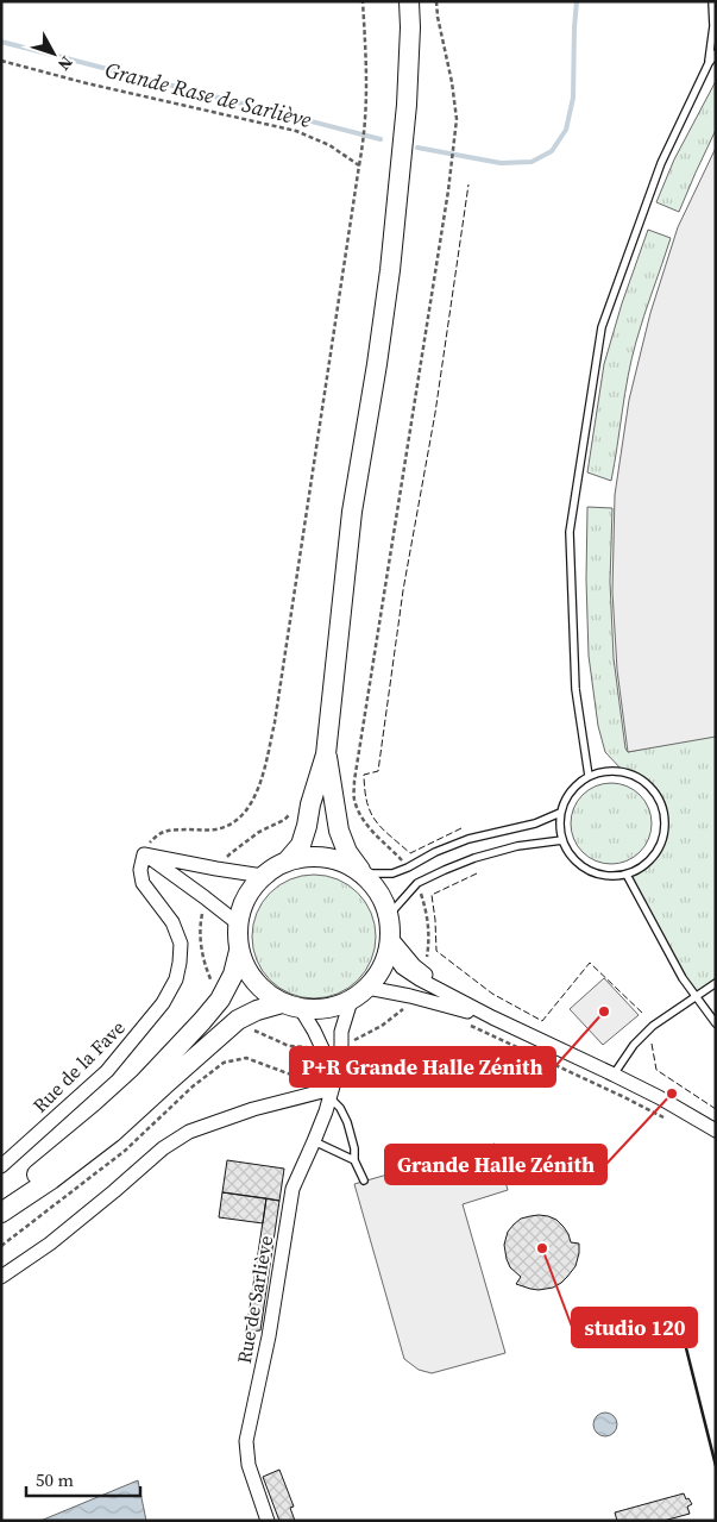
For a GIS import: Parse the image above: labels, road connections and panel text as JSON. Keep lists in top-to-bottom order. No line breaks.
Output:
{"streets":{"street":["Rue de la Fave","Rue de Sarliève"]},"water":["Grande Rase de Sarliève"],"places":["P+R Grande Halle Zénith","Grande Halle Zénith","studio 120"],"scale_bar":"50 m","north":"bottom right"}
